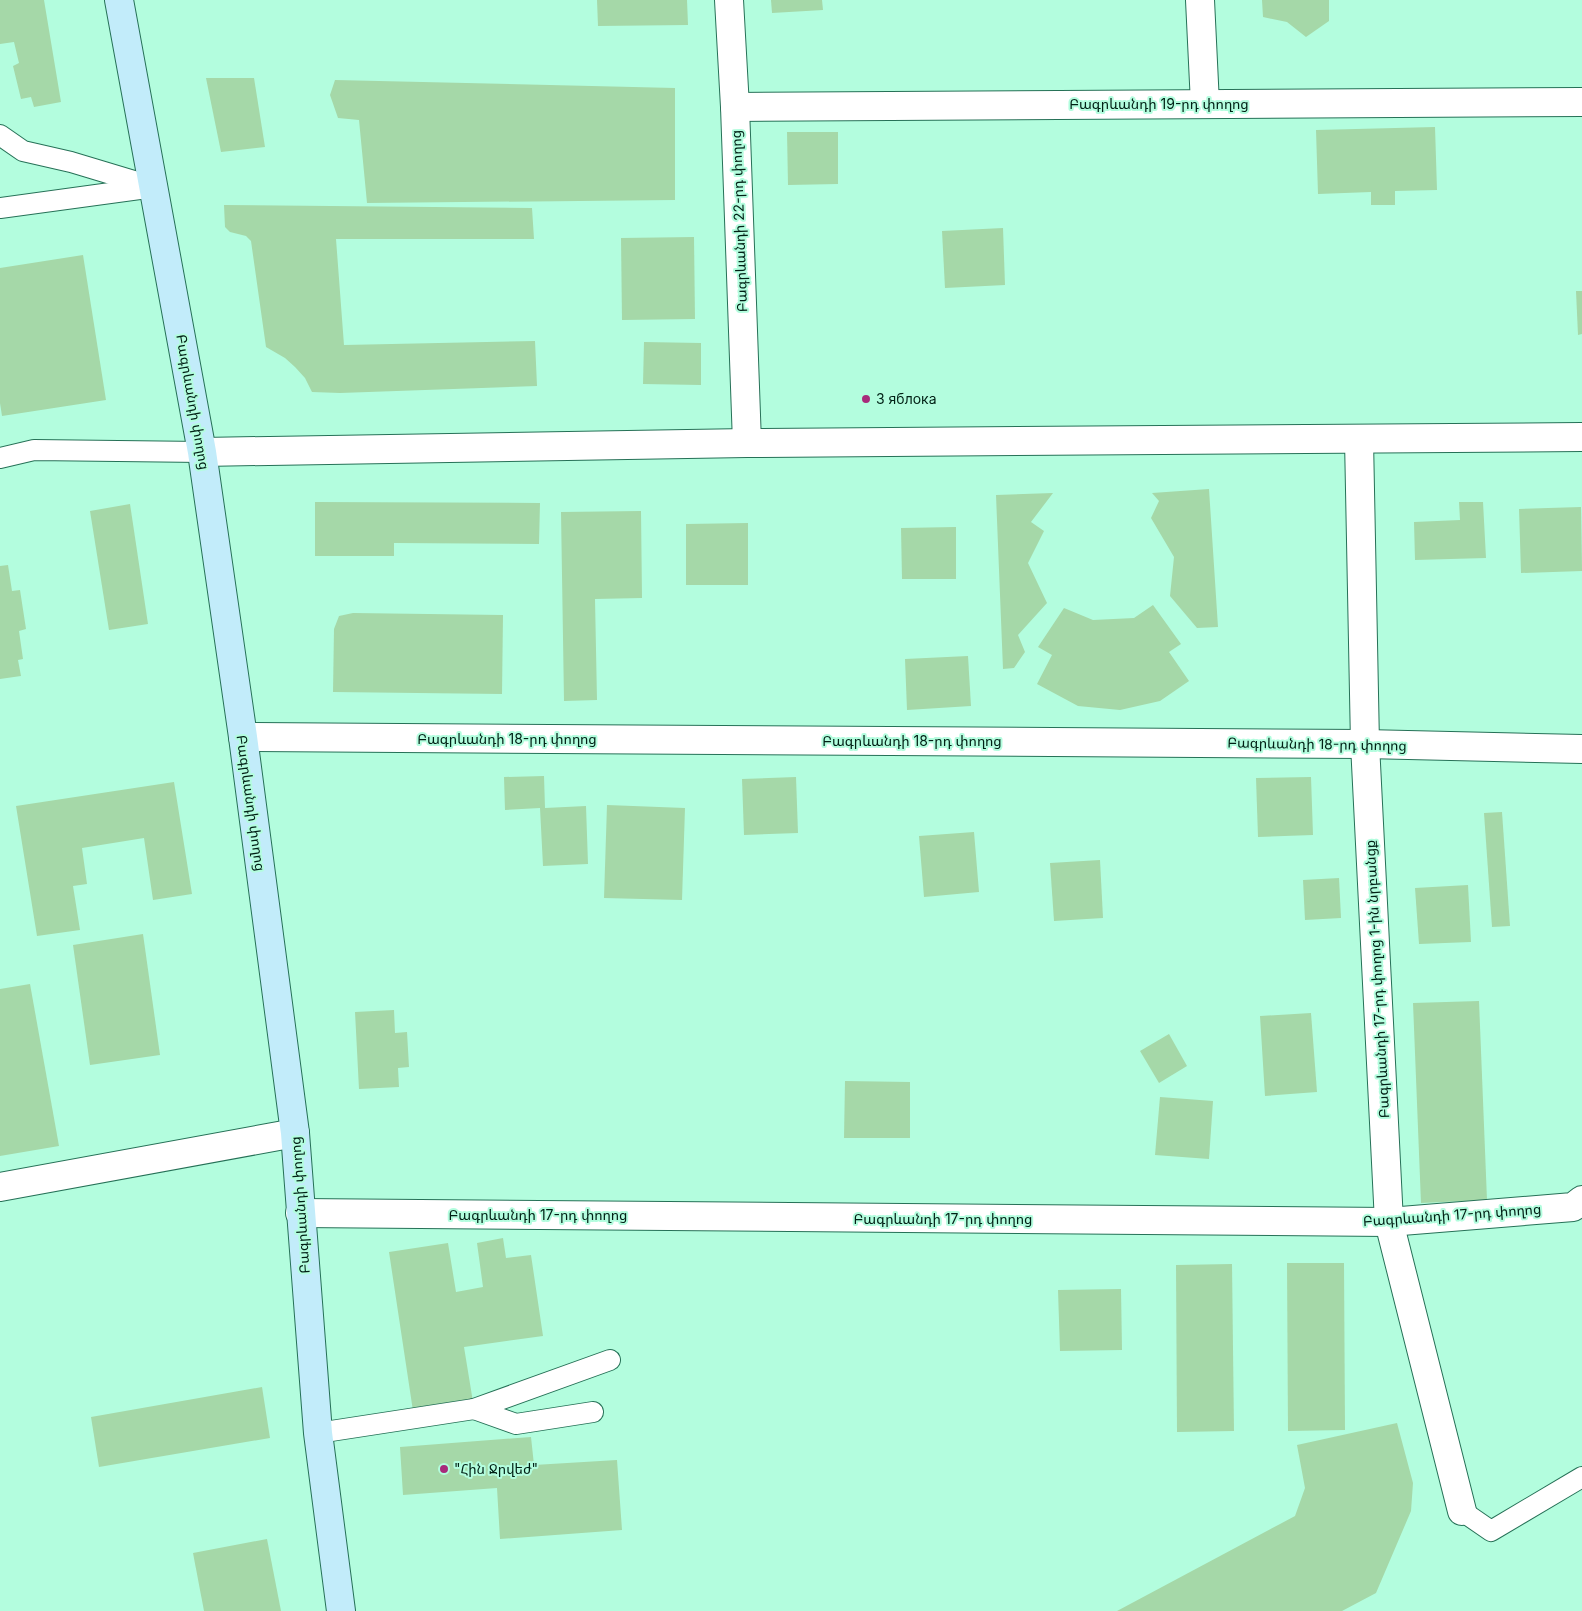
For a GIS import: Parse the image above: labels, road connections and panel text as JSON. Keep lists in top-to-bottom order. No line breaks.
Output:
{"streets":{"main road":["Բագրևանդի փողոց"],"street":["Բագրևանդի 19-րդ փողոց","Բագրևանդի 22-րդ փողոց","Բագրևանդի 18-րդ փողոց","Բագրևանդի 17-րդ փողոց 1-ին նրբանցք","Բագրևանդի 17-րդ փողոց"]},"crossings":[["Բագրևանդի 19-րդ փողոց","Բագրևանդի 22-րդ փողոց"],["Բագրևանդի փողոց","Բագրևանդի 18-րդ փողոց"],["Բագրևանդի փողոց","Բագրևանդի 17-րդ փողոց"],["Բագրևանդի 18-րդ փողոց","Բագրևանդի 17-րդ փողոց 1-ին նրբանցք"],["Բագրևանդի 17-րդ փողոց 1-ին նրբանցք","Բագրևանդի 17-րդ փողոց"]],"places":["3 яблока","\"Հին Ջրվեժ\""]}
